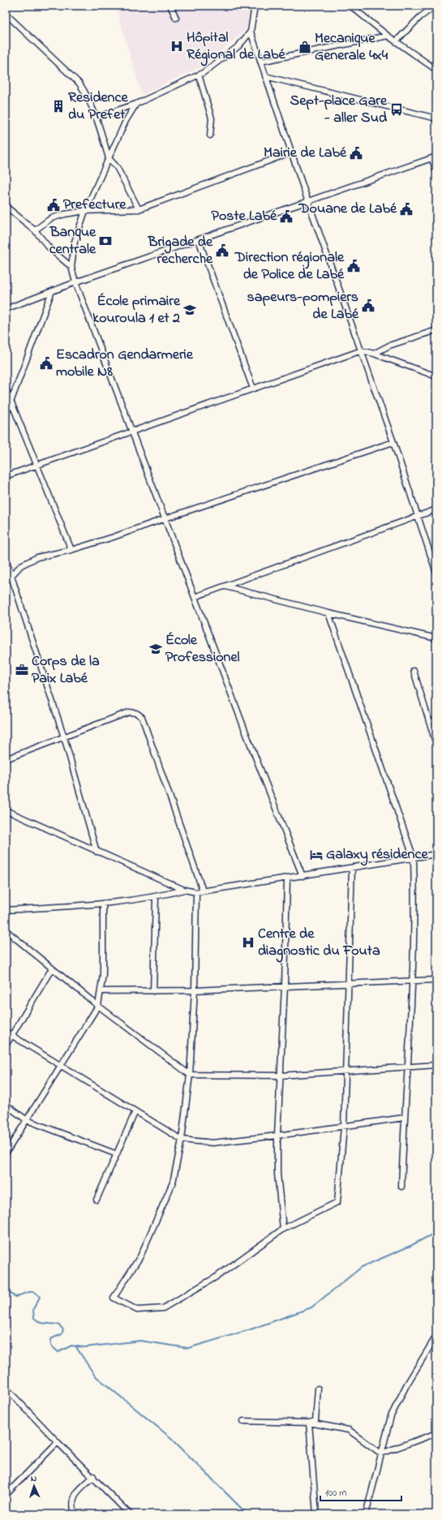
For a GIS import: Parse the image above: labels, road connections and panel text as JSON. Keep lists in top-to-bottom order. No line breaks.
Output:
{"places":{"hospital":["Hôpital Régional de Labé","Centre de diagnostic du Fouta"],"shop":["Mecanique Generale 4x4"],"building":["Residence du Prefet"],"bus stop":["Sept-place Gare - aller Sud"],"public building":["Mairie de Labé","Prefecture","Douane de Labé","Poste Labé","Brigade de recherche","Direction régionale de Police de Labé","sapeurs-pompiers de Labé","Escadron Gendarmerie mobile N8"],"bank":["Banque centrale"],"school or university":["École primaire kouroula 1 et 2","École Professionel"],"office":["Corps de la Paix Labé"],"hotel":["Galaxy résidence"]},"scale_bar":"100 m","north":"top"}
